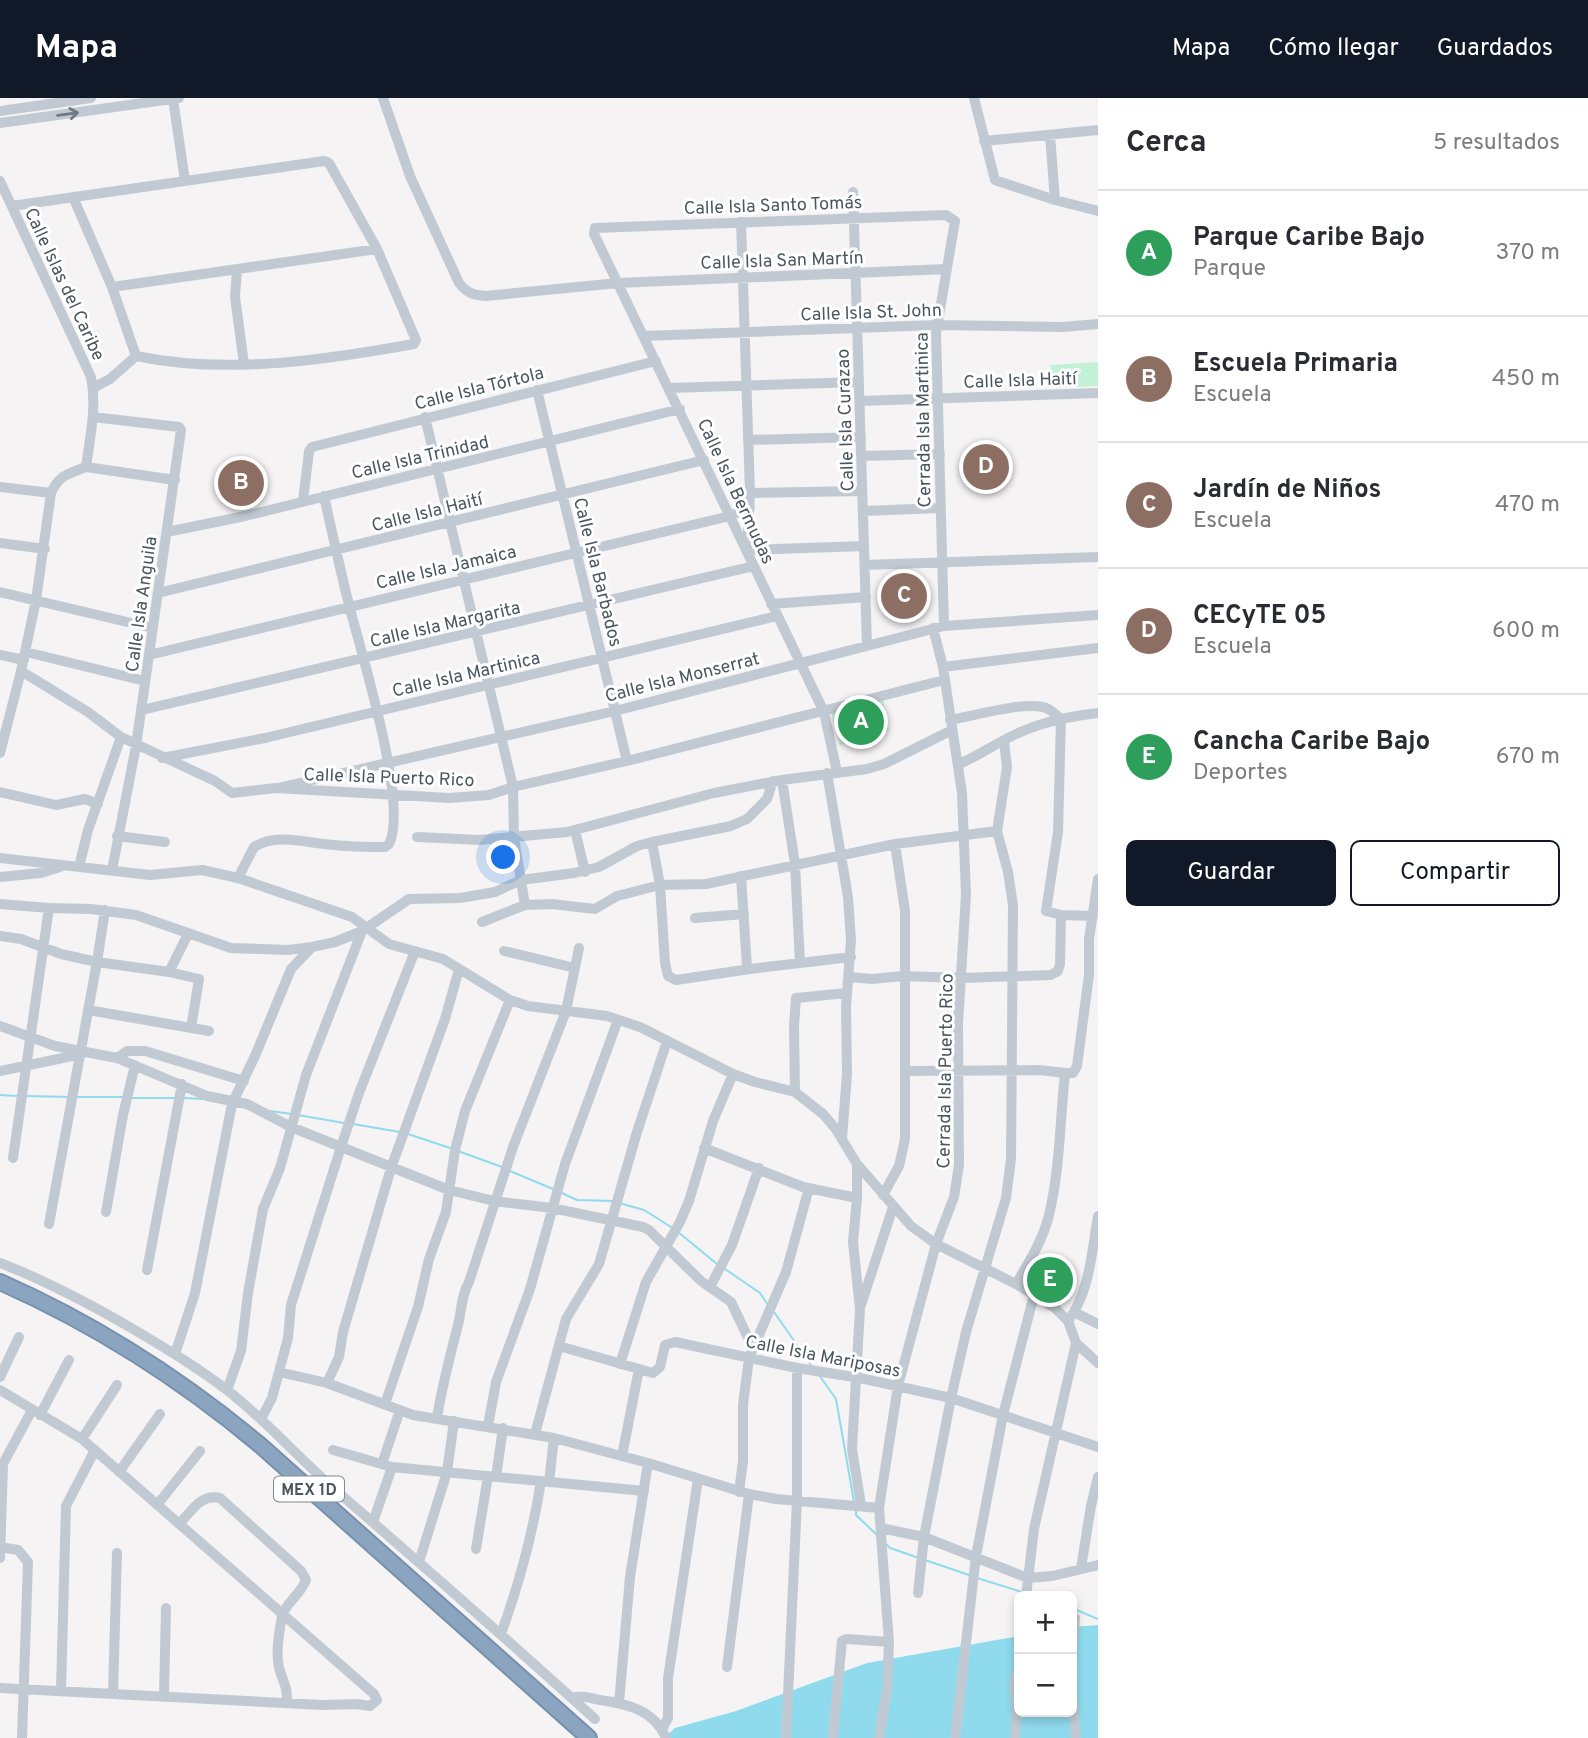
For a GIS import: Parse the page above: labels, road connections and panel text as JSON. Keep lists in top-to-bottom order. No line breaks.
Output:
{"streets":{"highway":["MEX 1D"],"street":["Calle Isla Santo Tomás","Calle Isla San Martín","Calle Islas del Caribe","Calle Isla St. John","Calle Isla Haití","Calle Isla Tórtola","Calle Isla Curazao","Cerrada Isla Martinica","Calle Isla Trinidad","Calle Isla Bermudas","Calle Isla Jamaica","Calle Isla Barbados","Calle Isla Anguila","Calle Isla Margarita","Calle Isla Martinica","Calle Isla Monserrat","Calle Isla Puerto Rico","Cerrada Isla Puerto Rico","Calle Isla Mariposas"]},"crossings":[["Calle Isla Santo Tomás","Calle Isla Curazao"],["Calle Isla Santo Tomás","Cerrada Isla Martinica"],["Calle Isla Santo Tomás","Calle Isla Bermudas"],["Calle Isla San Martín","Calle Isla Curazao"],["Calle Isla San Martín","Cerrada Isla Martinica"],["Calle Isla San Martín","Calle Isla Bermudas"],["Calle Islas del Caribe","Calle Isla Anguila"],["Calle Isla St. John","Calle Isla Curazao"],["Calle Isla St. John","Cerrada Isla Martinica"],["Calle Isla St. John","Calle Isla Bermudas"],["Calle Isla Haití","Calle Isla Curazao"],["Calle Isla Haití","Cerrada Isla Martinica"],["Calle Isla Haití","Calle Isla Bermudas"],["Calle Isla Haití","Calle Isla Barbados"],["Calle Isla Haití","Calle Isla Anguila"],["Calle Isla Tórtola","Calle Isla Trinidad"],["Calle Isla Tórtola","Calle Isla Bermudas"],["Calle Isla Tórtola","Calle Isla Barbados"],["Calle Isla Curazao","Calle Isla Monserrat"],["Cerrada Isla Martinica","Calle Isla Monserrat"],["Calle Isla Trinidad","Calle Isla Bermudas"],["Calle Isla Trinidad","Calle Isla Barbados"],["Calle Isla Trinidad","Calle Isla Anguila"],["Calle Isla Bermudas","Calle Isla Jamaica"],["Calle Isla Bermudas","Calle Isla Margarita"],["Calle Isla Bermudas","Calle Isla Martinica"],["Calle Isla Bermudas","Calle Isla Monserrat"],["Calle Isla Bermudas","Calle Isla Puerto Rico"],["Calle Isla Jamaica","Calle Isla Barbados"],["Calle Isla Jamaica","Calle Isla Anguila"],["Calle Isla Barbados","Calle Isla Margarita"],["Calle Isla Barbados","Calle Isla Martinica"],["Calle Isla Barbados","Calle Isla Monserrat"],["Calle Isla Barbados","Calle Isla Puerto Rico"],["Calle Isla Anguila","Calle Isla Margarita"],["Calle Isla Anguila","Calle Isla Puerto Rico"],["Calle Isla Martinica","Calle Isla Puerto Rico"],["Calle Isla Monserrat","Calle Isla Puerto Rico"],["Calle Isla Monserrat","Cerrada Isla Puerto Rico"],["Calle Isla Puerto Rico","Cerrada Isla Puerto Rico"],["Cerrada Isla Puerto Rico","Calle Isla Mariposas"]],"page":{"header":"Mapa","nav":["Mapa","Cómo llegar","Guardados"],"heading":["Cerca","5 resultados"],"list":[{"mark":"A","name":"Parque Caribe Bajo","note":"Parque","value":"370 m"},{"mark":"B","name":"Escuela Primaria","note":"Escuela","value":"450 m"},{"mark":"C","name":"Jardín de Niños","note":"Escuela","value":"470 m"},{"mark":"D","name":"CECyTE 05","note":"Escuela","value":"600 m"},{"mark":"E","name":"Cancha Caribe Bajo","note":"Deportes","value":"670 m"}],"pins":["D","B","C","A","E"],"buttons":["Guardar","Compartir"],"map_buttons":["+","−"]}}
